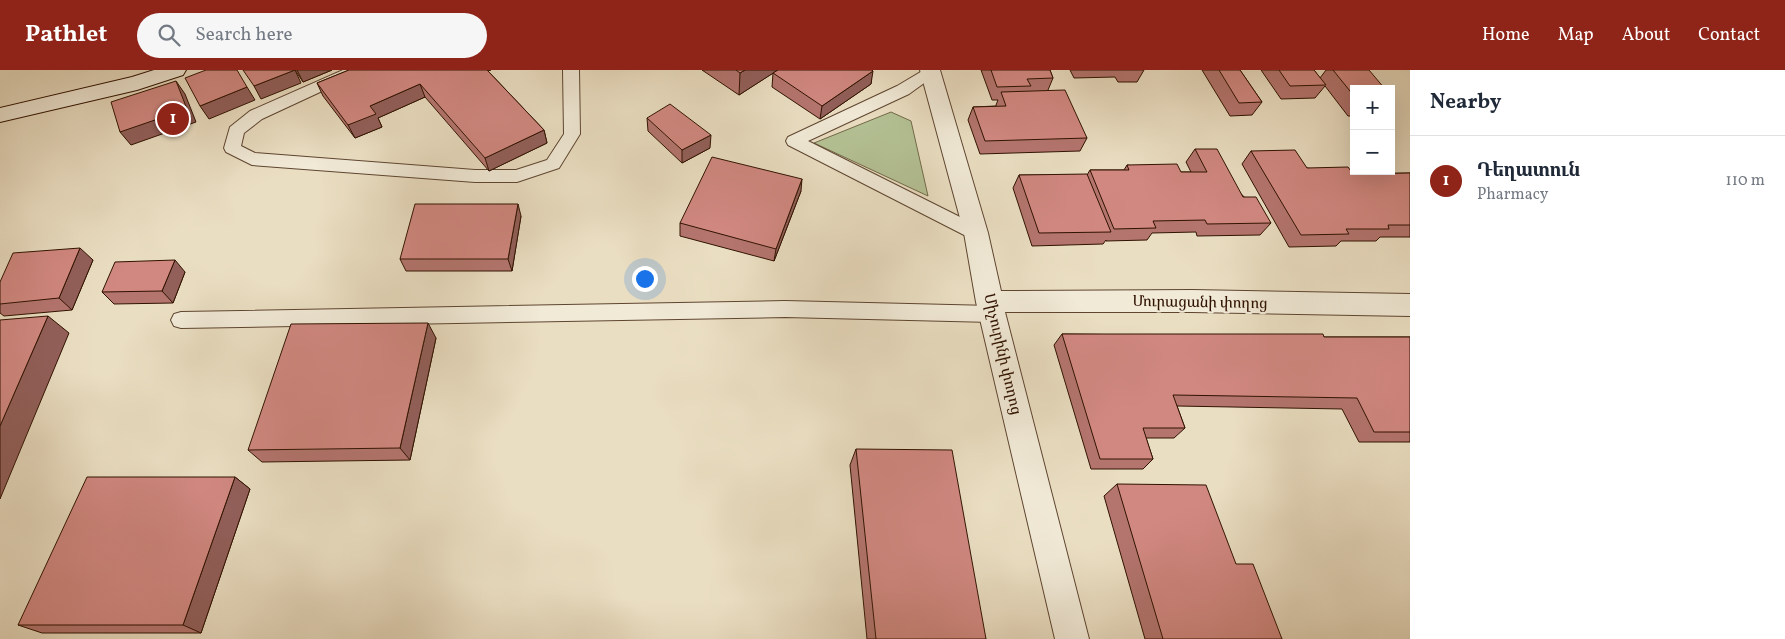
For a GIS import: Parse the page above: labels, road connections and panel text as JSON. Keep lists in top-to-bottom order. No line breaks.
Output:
{"streets":{"street":["Մուրացանի փողոց","Միչուրինի փողոց"]},"crossings":[["Մուրացանի փողոց","Միչուրինի փողոց"]],"page":{"header":"Pathlet","search":"Search here","nav":["Home","Map","About","Contact"],"heading":"Nearby","map_buttons":["+","−"],"pins":"1","list":[{"mark":"1","name":"Դեղատուն","note":"Pharmacy","value":"110 m"}]}}
